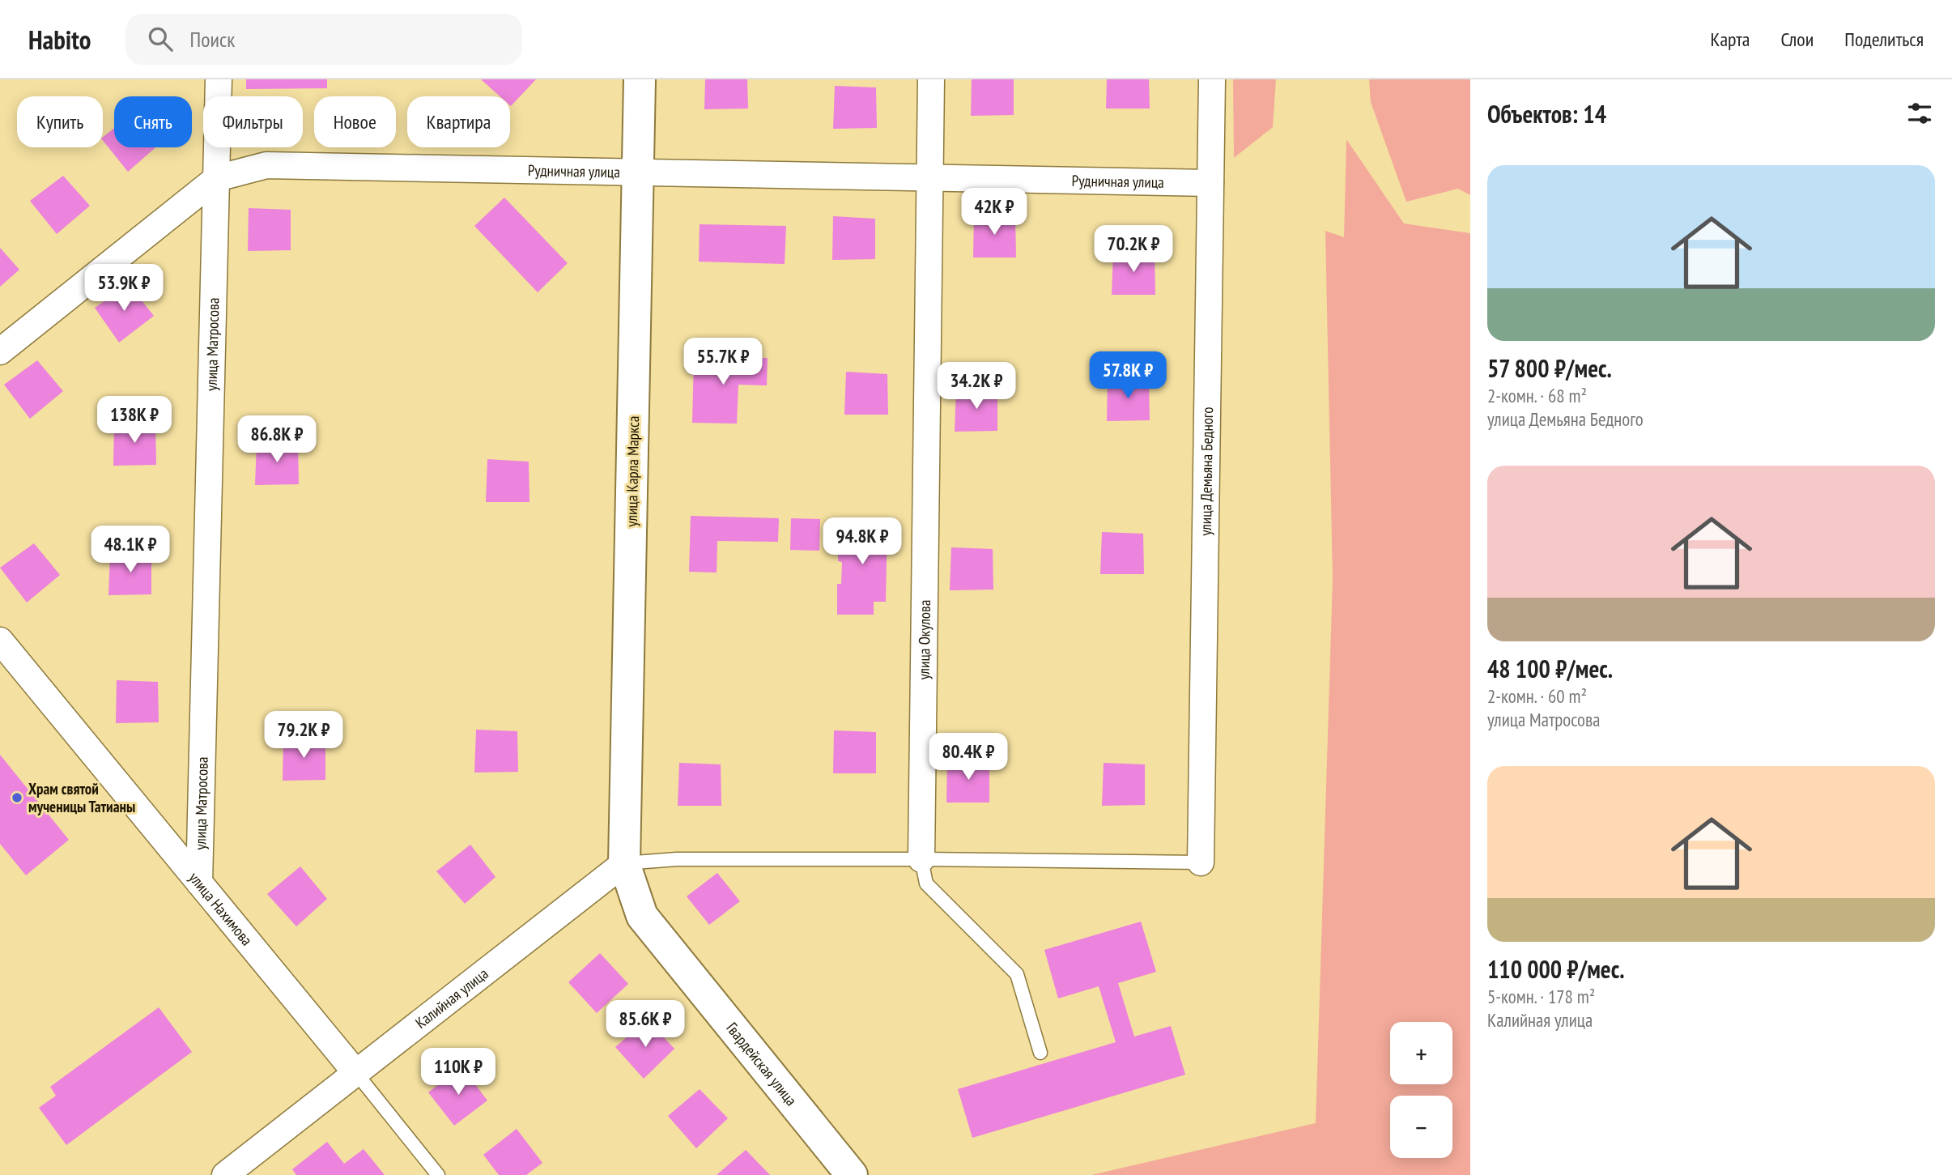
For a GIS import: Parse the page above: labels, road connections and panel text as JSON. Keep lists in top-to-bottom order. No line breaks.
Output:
{"streets":{"main road":["улица Карла Маркса","Гвардейская улица"],"street":["Рудничная улица","улица Матросова","улица Демьяна Бедного","улица Окулова","улица Нахимова","Калийная улица"]},"crossings":[["Рудничная улица","улица Матросова"],["Рудничная улица","улица Демьяна Бедного"],["Рудничная улица","улица Карла Маркса"],["Рудничная улица","улица Окулова"],["улица Матросова","улица Нахимова"],["улица Карла Маркса","Калийная улица"],["улица Карла Маркса","Гвардейская улица"],["улица Нахимова","Калийная улица"],["Калийная улица","Гвардейская улица"]],"places":["Храм святой мученицы Татианы"],"page":{"header":"Habito","search":"Поиск","nav":["Карта","Слои","Поделиться"],"heading":"Объектов: 14","chip":["Купить","Снять","Фильтры","Новое","Квартира"],"list":[{"name":"57 800 ₽/мес.","note":"2-комн. · 68 m² · улица Демьяна Бедного"},{"name":"48 100 ₽/мес.","note":"2-комн. · 60 m² · улица Матросова"},{"name":"110 000 ₽/мес.","note":"5-комн. · 178 m² · Калийная улица"}],"price":["42K ₽","70.2K ₽","53.9K ₽","55.7K ₽","57.8K ₽","34.2K ₽","138K ₽","86.8K ₽","94.8K ₽","48.1K ₽","79.2K ₽","80.4K ₽","85.6K ₽","110K ₽"],"map_buttons":["+","−"]}}
